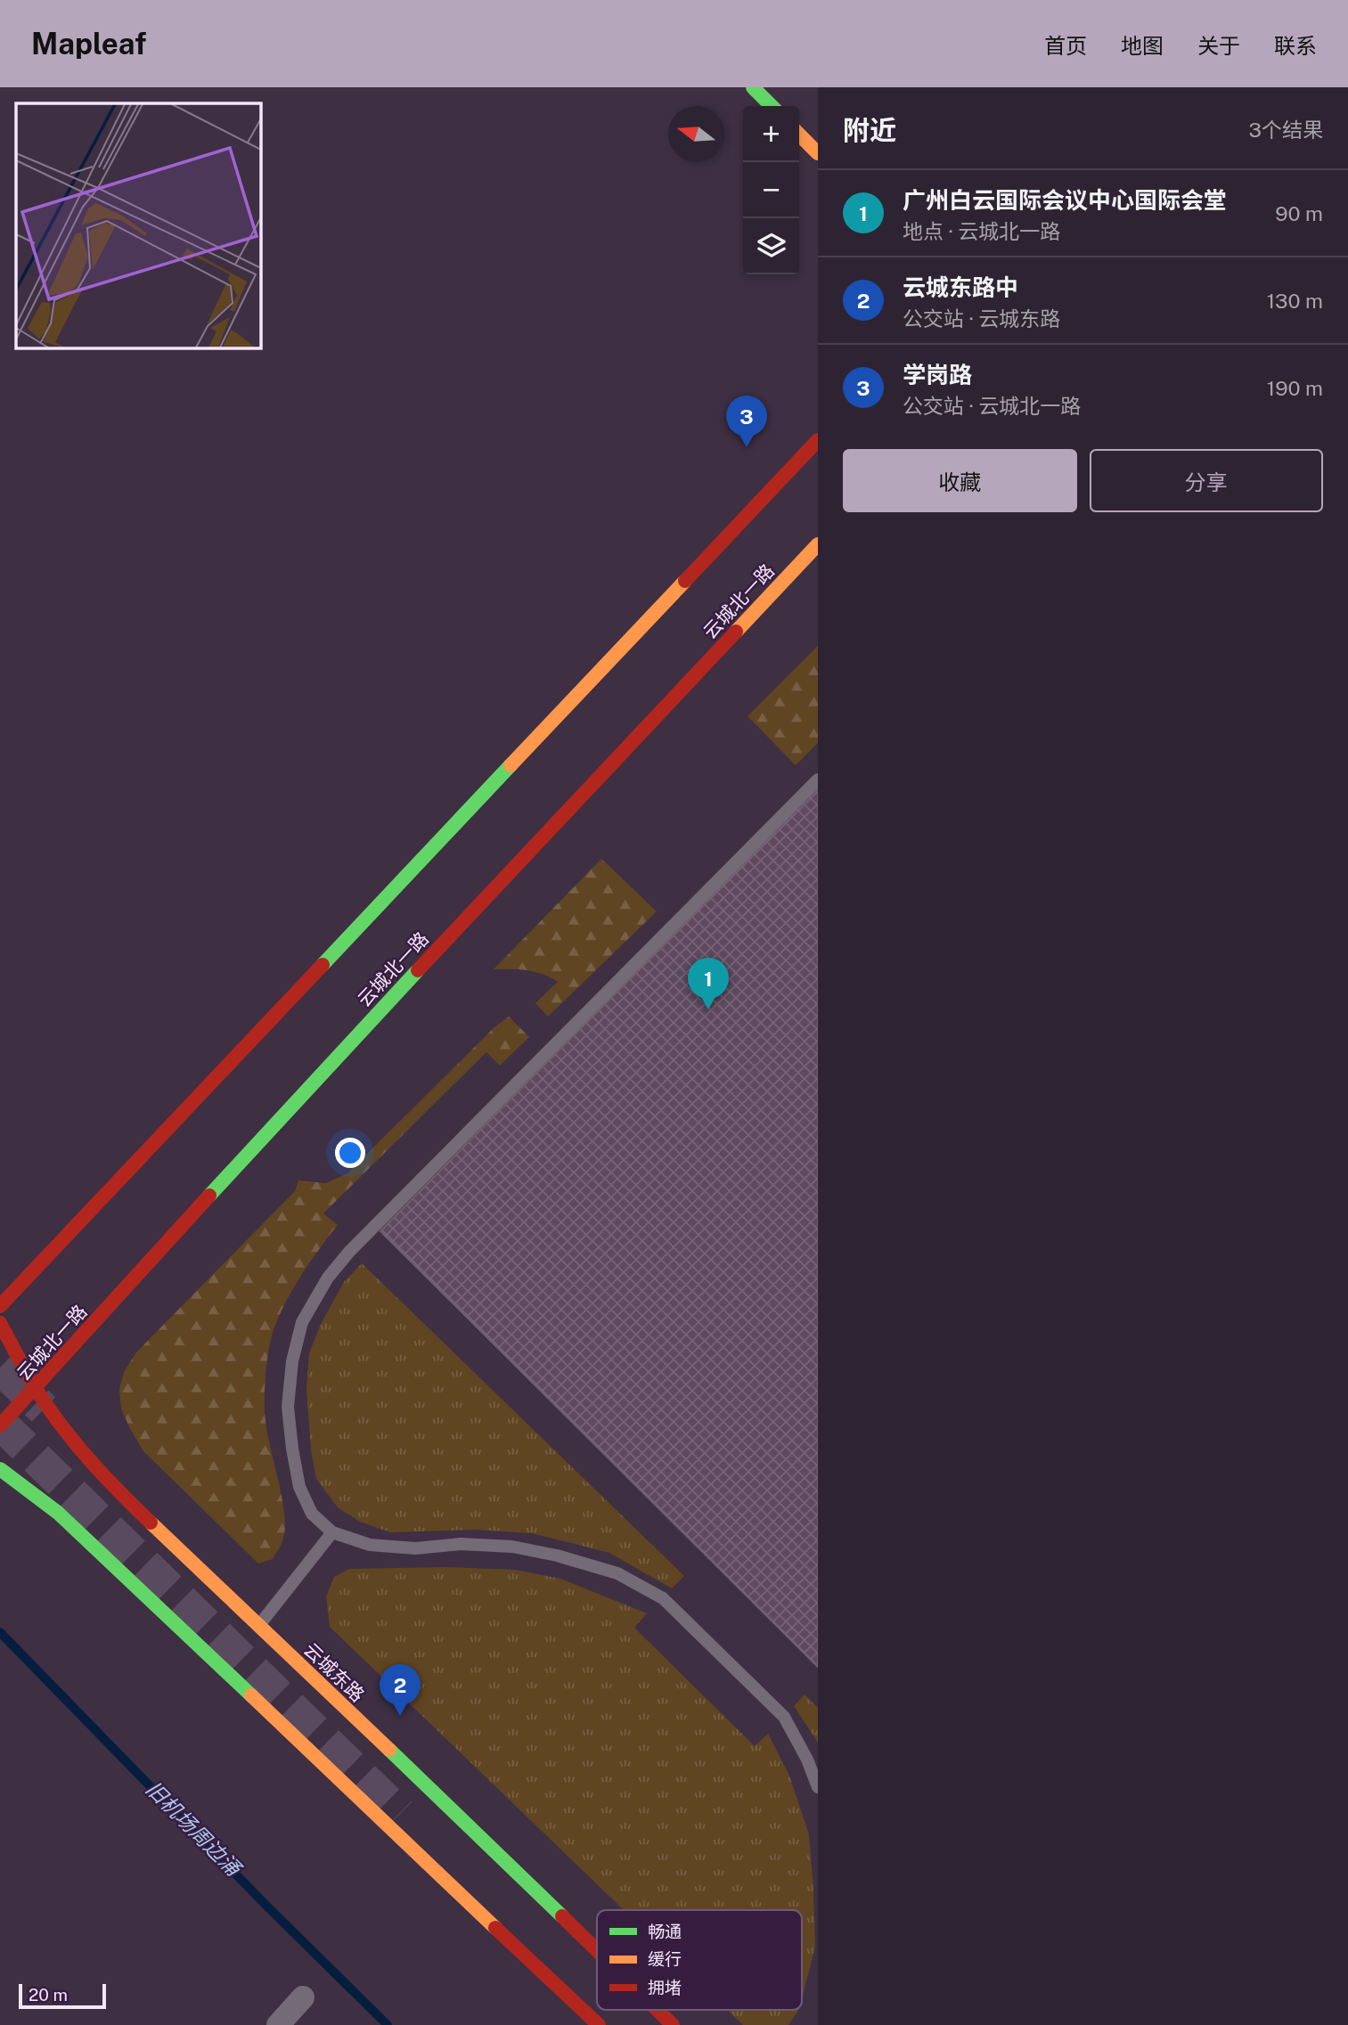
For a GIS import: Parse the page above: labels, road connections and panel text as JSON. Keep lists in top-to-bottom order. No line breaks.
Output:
{"streets":{"main road":["云城北一路","云城东路"]},"crossings":[["云城北一路","云城东路"]],"water":["旧机场周边涌"],"legend":["畅通","缓行","拥堵"],"scale_bar":"20 m","north":"left","page":{"header":"Mapleaf","nav":["首页","地图","关于","联系"],"heading":["附近","3个结果"],"map_buttons":["+","−"],"list":[{"mark":"1","name":"广州白云国际会议中心国际会堂","note":"地点 · 云城北一路","value":"90 m"},{"mark":"2","name":"云城东路中","note":"公交站 · 云城东路","value":"130 m"},{"mark":"3","name":"学岗路","note":"公交站 · 云城北一路","value":"190 m"}],"pins":["3","1","2"],"buttons":["收藏","分享"],"scale":"20 m"}}
